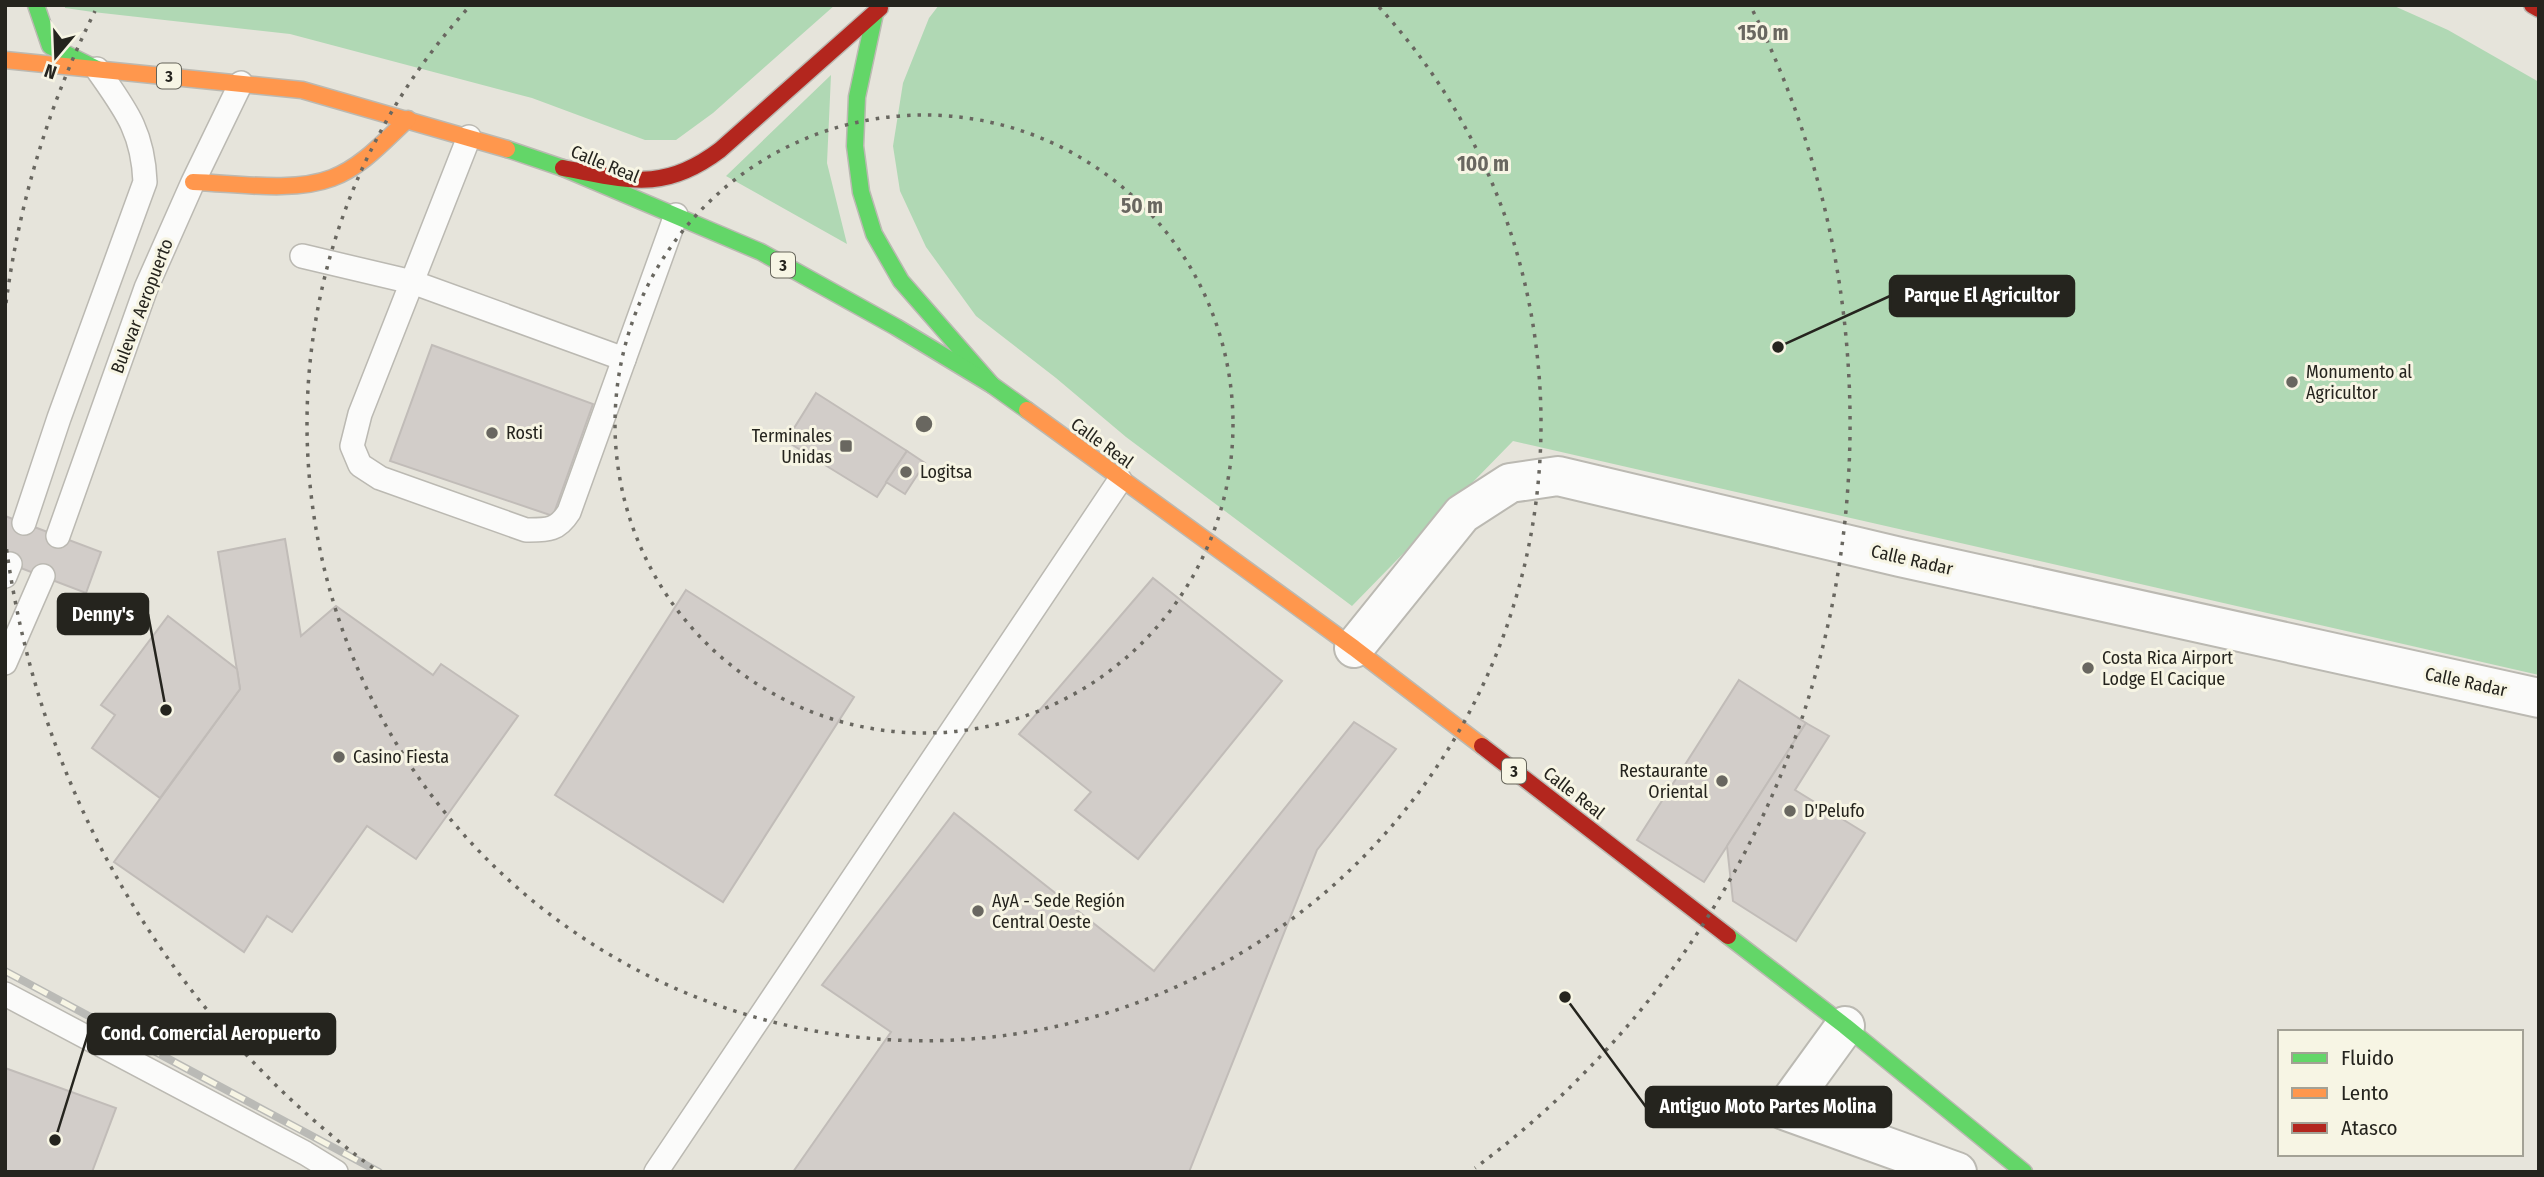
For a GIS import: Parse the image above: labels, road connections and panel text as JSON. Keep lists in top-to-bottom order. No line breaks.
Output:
{"streets":{"main road":["3","Calle Real"],"street":["Calle Radar"],"lane":["Bulevar Aeropuerto"]},"crossings":[["Calle Real","Bulevar Aeropuerto"],["Calle Real","Calle Radar"]],"places":{"other":["Parque El Agricultor","Monumento al Agricultor","Rosti","Logitsa","Costa Rica Airport Lodge El Cacique","Denny's","Casino Fiesta","Restaurante Oriental","D'Pelufo","AyA - Sede Región Central Oeste","Antiguo Moto Partes Molina","Cond. Comercial Aeropuerto"],"transit":["Terminales Unidas"]},"legend":["Fluido","Lento","Atasco"],"north":"bottom","rings":["150 m","100 m","50 m"]}
